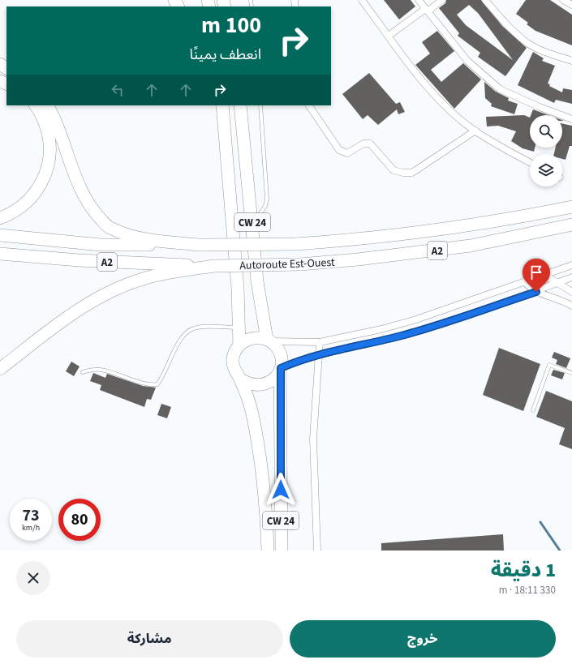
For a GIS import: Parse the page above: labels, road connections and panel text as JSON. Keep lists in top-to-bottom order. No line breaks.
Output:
{"streets":{"highway":["CW 24","A2","Autoroute Est-Ouest"]},"page":{"turn":["100 m","انعطف يمينًا"],"speed":"73 km/h","limit":"80","heading":["1 دقيقة","330 m · 18:11"],"buttons":["خروج","مشاركة"]}}
